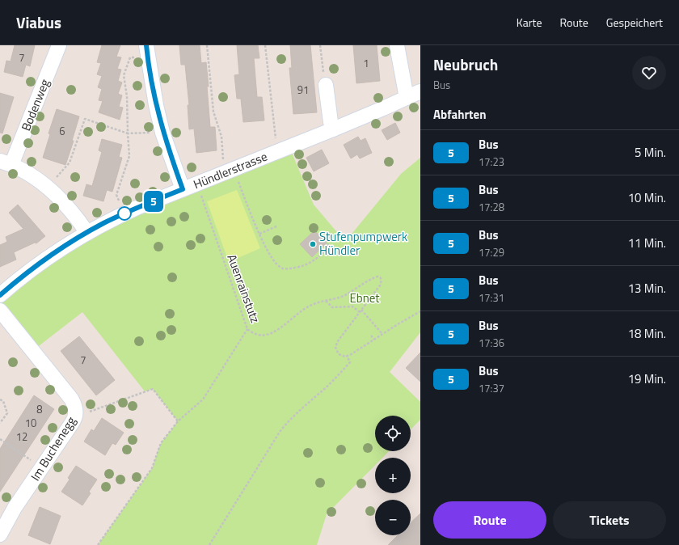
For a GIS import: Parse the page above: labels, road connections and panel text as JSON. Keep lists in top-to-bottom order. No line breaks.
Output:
{"streets":{"street":["Bodenweg","Hündlerstrasse","Im Buchenegg"],"path":["Auenrainstutz"]},"parks":["Ebnet"],"places":["Stufenpumpwerk Hündler"],"lines":["bus line 5"],"house_numbers":["7","1","91","6","7","8","10","12"],"page":{"header":"Viabus","nav":["Karte","Route","Gespeichert"],"on_map":"5","heading":[["Neubruch","Bus"],"Abfahrten"],"list":[{"mark":"5","name":"Bus","note":"17:23","value":"5 Min."},{"mark":"5","name":"Bus","note":"17:28","value":"10 Min."},{"mark":"5","name":"Bus","note":"17:29","value":"11 Min."},{"mark":"5","name":"Bus","note":"17:31","value":"13 Min."},{"mark":"5","name":"Bus","note":"17:36","value":"18 Min."},{"mark":"5","name":"Bus","note":"17:37","value":"19 Min."}],"map_buttons":["+","−"],"buttons":["Route","Tickets"]}}
